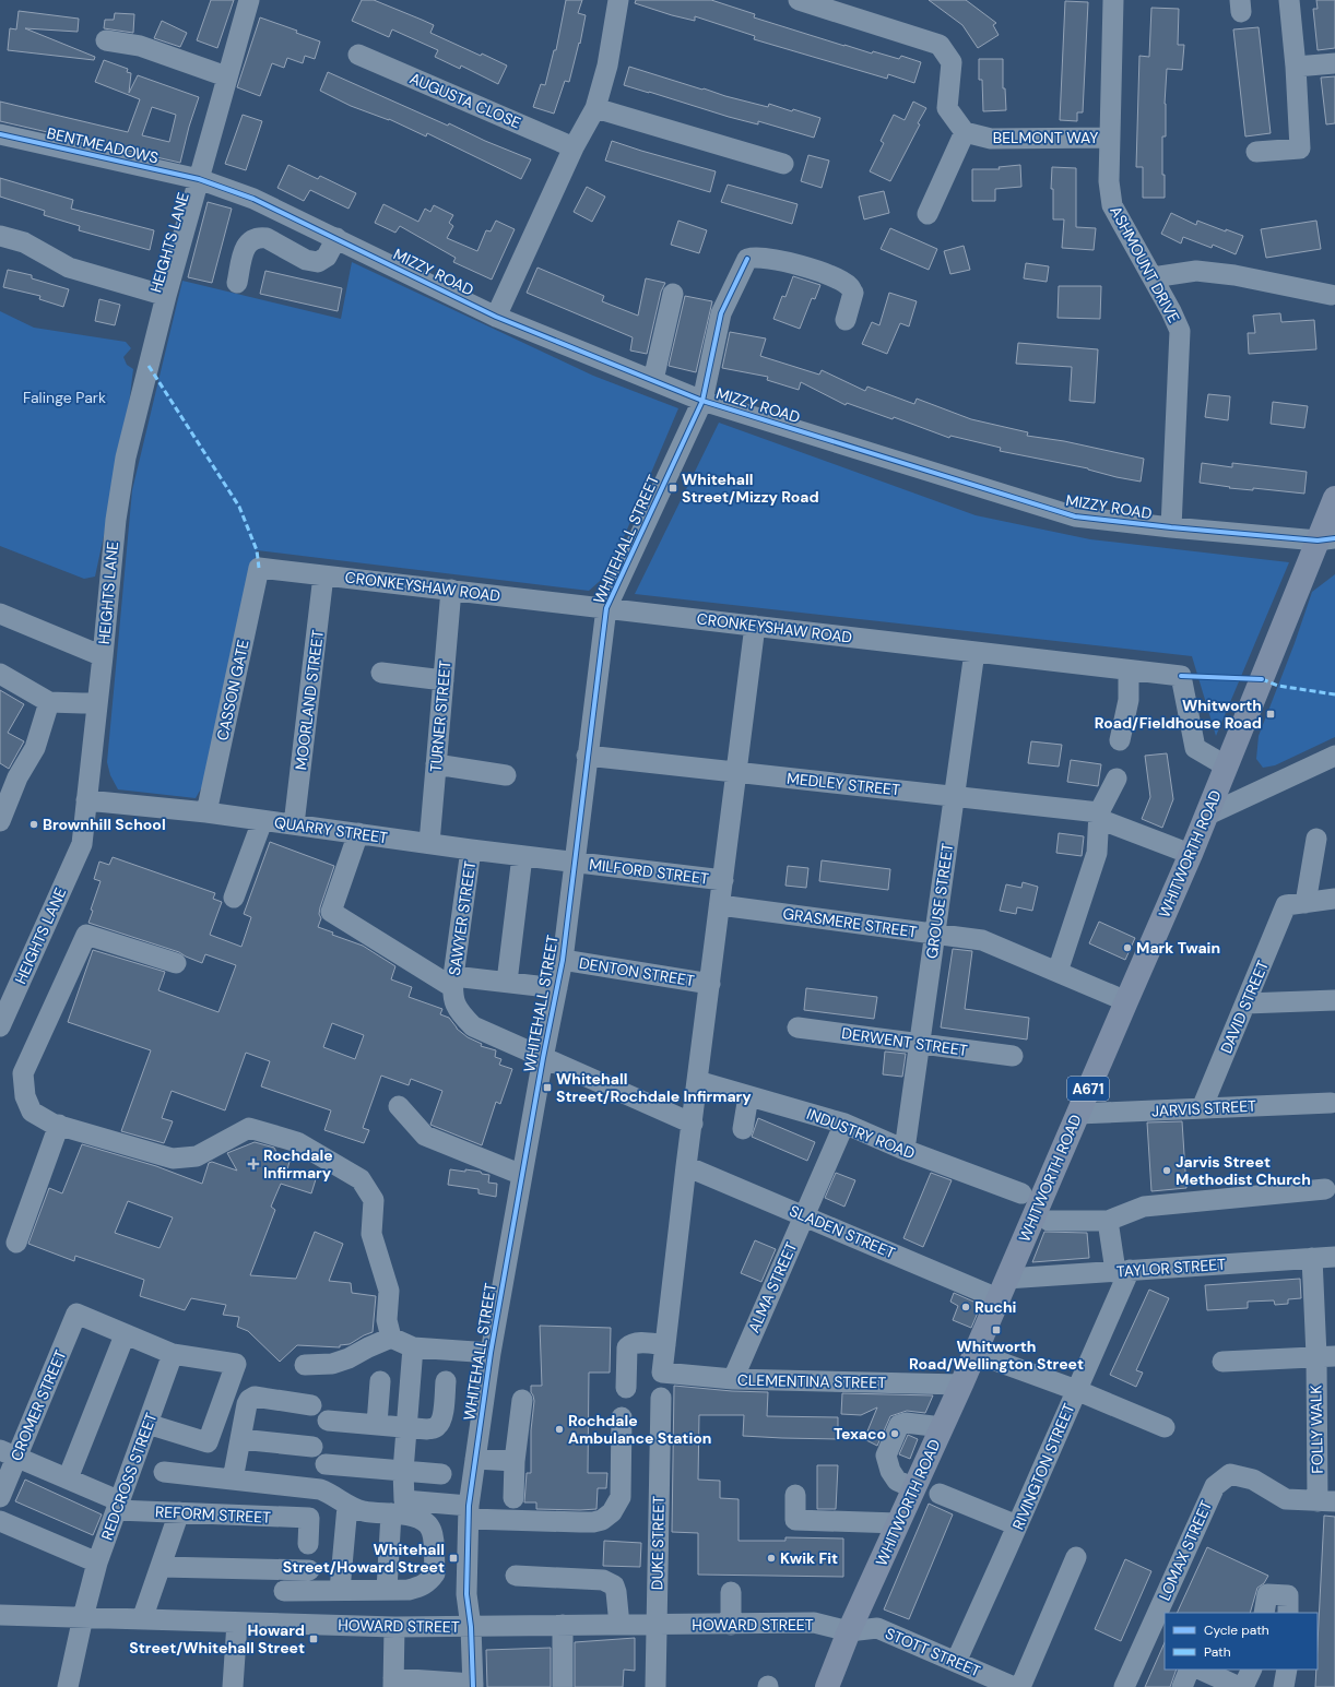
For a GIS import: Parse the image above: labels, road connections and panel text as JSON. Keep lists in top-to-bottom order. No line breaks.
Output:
{"streets":{"main road":["WHITWORTH ROAD","A671"],"street":["AUGUSTA CLOSE","BELMONT WAY","BENTMEADOWS","HEIGHTS LANE","ASHMOUNT DRIVE","MIZZY ROAD","WHITEHALL STREET","CRONKEYSHAW ROAD","CASSON GATE","MOORLAND STREET","TURNER STREET","MEDLEY STREET","QUARRY STREET","MILFORD STREET","GROUSE STREET","SAWYER STREET","GRASMERE STREET","DENTON STREET","DAVID STREET","DERWENT STREET","JARVIS STREET","INDUSTRY ROAD","SLADEN STREET","TAYLOR STREET","ALMA STREET","CLEMENTINA STREET","CROMER STREET","FOLLY WALK","RIVINGTON STREET","REDCROSS STREET","REFORM STREET","DUKE STREET","LOMAX STREET","HOWARD STREET","STOTT STREET"]},"crossings":[["BELMONT WAY","ASHMOUNT DRIVE"],["BENTMEADOWS","HEIGHTS LANE"],["BENTMEADOWS","MIZZY ROAD"],["HEIGHTS LANE","MIZZY ROAD"],["HEIGHTS LANE","QUARRY STREET"],["ASHMOUNT DRIVE","MIZZY ROAD"],["MIZZY ROAD","WHITEHALL STREET"],["MIZZY ROAD","WHITWORTH ROAD"],["WHITEHALL STREET","CRONKEYSHAW ROAD"],["WHITEHALL STREET","MEDLEY STREET"],["WHITEHALL STREET","QUARRY STREET"],["WHITEHALL STREET","MILFORD STREET"],["WHITEHALL STREET","DENTON STREET"],["WHITEHALL STREET","HOWARD STREET"],["CRONKEYSHAW ROAD","CASSON GATE"],["CRONKEYSHAW ROAD","MOORLAND STREET"],["CRONKEYSHAW ROAD","TURNER STREET"],["CRONKEYSHAW ROAD","WHITWORTH ROAD"],["CRONKEYSHAW ROAD","GROUSE STREET"],["CASSON GATE","QUARRY STREET"],["MOORLAND STREET","QUARRY STREET"],["TURNER STREET","QUARRY STREET"],["MEDLEY STREET","GROUSE STREET"],["QUARRY STREET","MILFORD STREET"],["QUARRY STREET","SAWYER STREET"],["WHITWORTH ROAD","GRASMERE STREET"],["WHITWORTH ROAD","JARVIS STREET"],["WHITWORTH ROAD","SLADEN STREET"],["WHITWORTH ROAD","TAYLOR STREET"],["WHITWORTH ROAD","CLEMENTINA STREET"],["WHITWORTH ROAD","HOWARD STREET"],["WHITWORTH ROAD","STOTT STREET"],["GROUSE STREET","GRASMERE STREET"],["GROUSE STREET","DERWENT STREET"],["GROUSE STREET","INDUSTRY ROAD"],["DAVID STREET","JARVIS STREET"],["INDUSTRY ROAD","ALMA STREET"],["SLADEN STREET","TAYLOR STREET"],["SLADEN STREET","ALMA STREET"],["TAYLOR STREET","FOLLY WALK"],["TAYLOR STREET","RIVINGTON STREET"],["ALMA STREET","CLEMENTINA STREET"],["FOLLY WALK","LOMAX STREET"],["RIVINGTON STREET","STOTT STREET"],["REDCROSS STREET","REFORM STREET"],["REDCROSS STREET","HOWARD STREET"],["DUKE STREET","HOWARD STREET"],["HOWARD STREET","STOTT STREET"]],"parks":["Falinge Park"],"places":{"transit":["Whitehall Street/Mizzy Road","Whitworth Road/Fieldhouse Road","Whitehall Street/Rochdale Infirmary","Whitworth Road/Wellington Street","Whitehall Street/Howard Street","Howard Street/Whitehall Street"],"other":["Brownhill School","Mark Twain","Jarvis Street Methodist Church","Ruchi","Rochdale Ambulance Station","Texaco","Kwik Fit"],"health":["Rochdale Infirmary"]},"legend":["Cycle path","Path"]}
